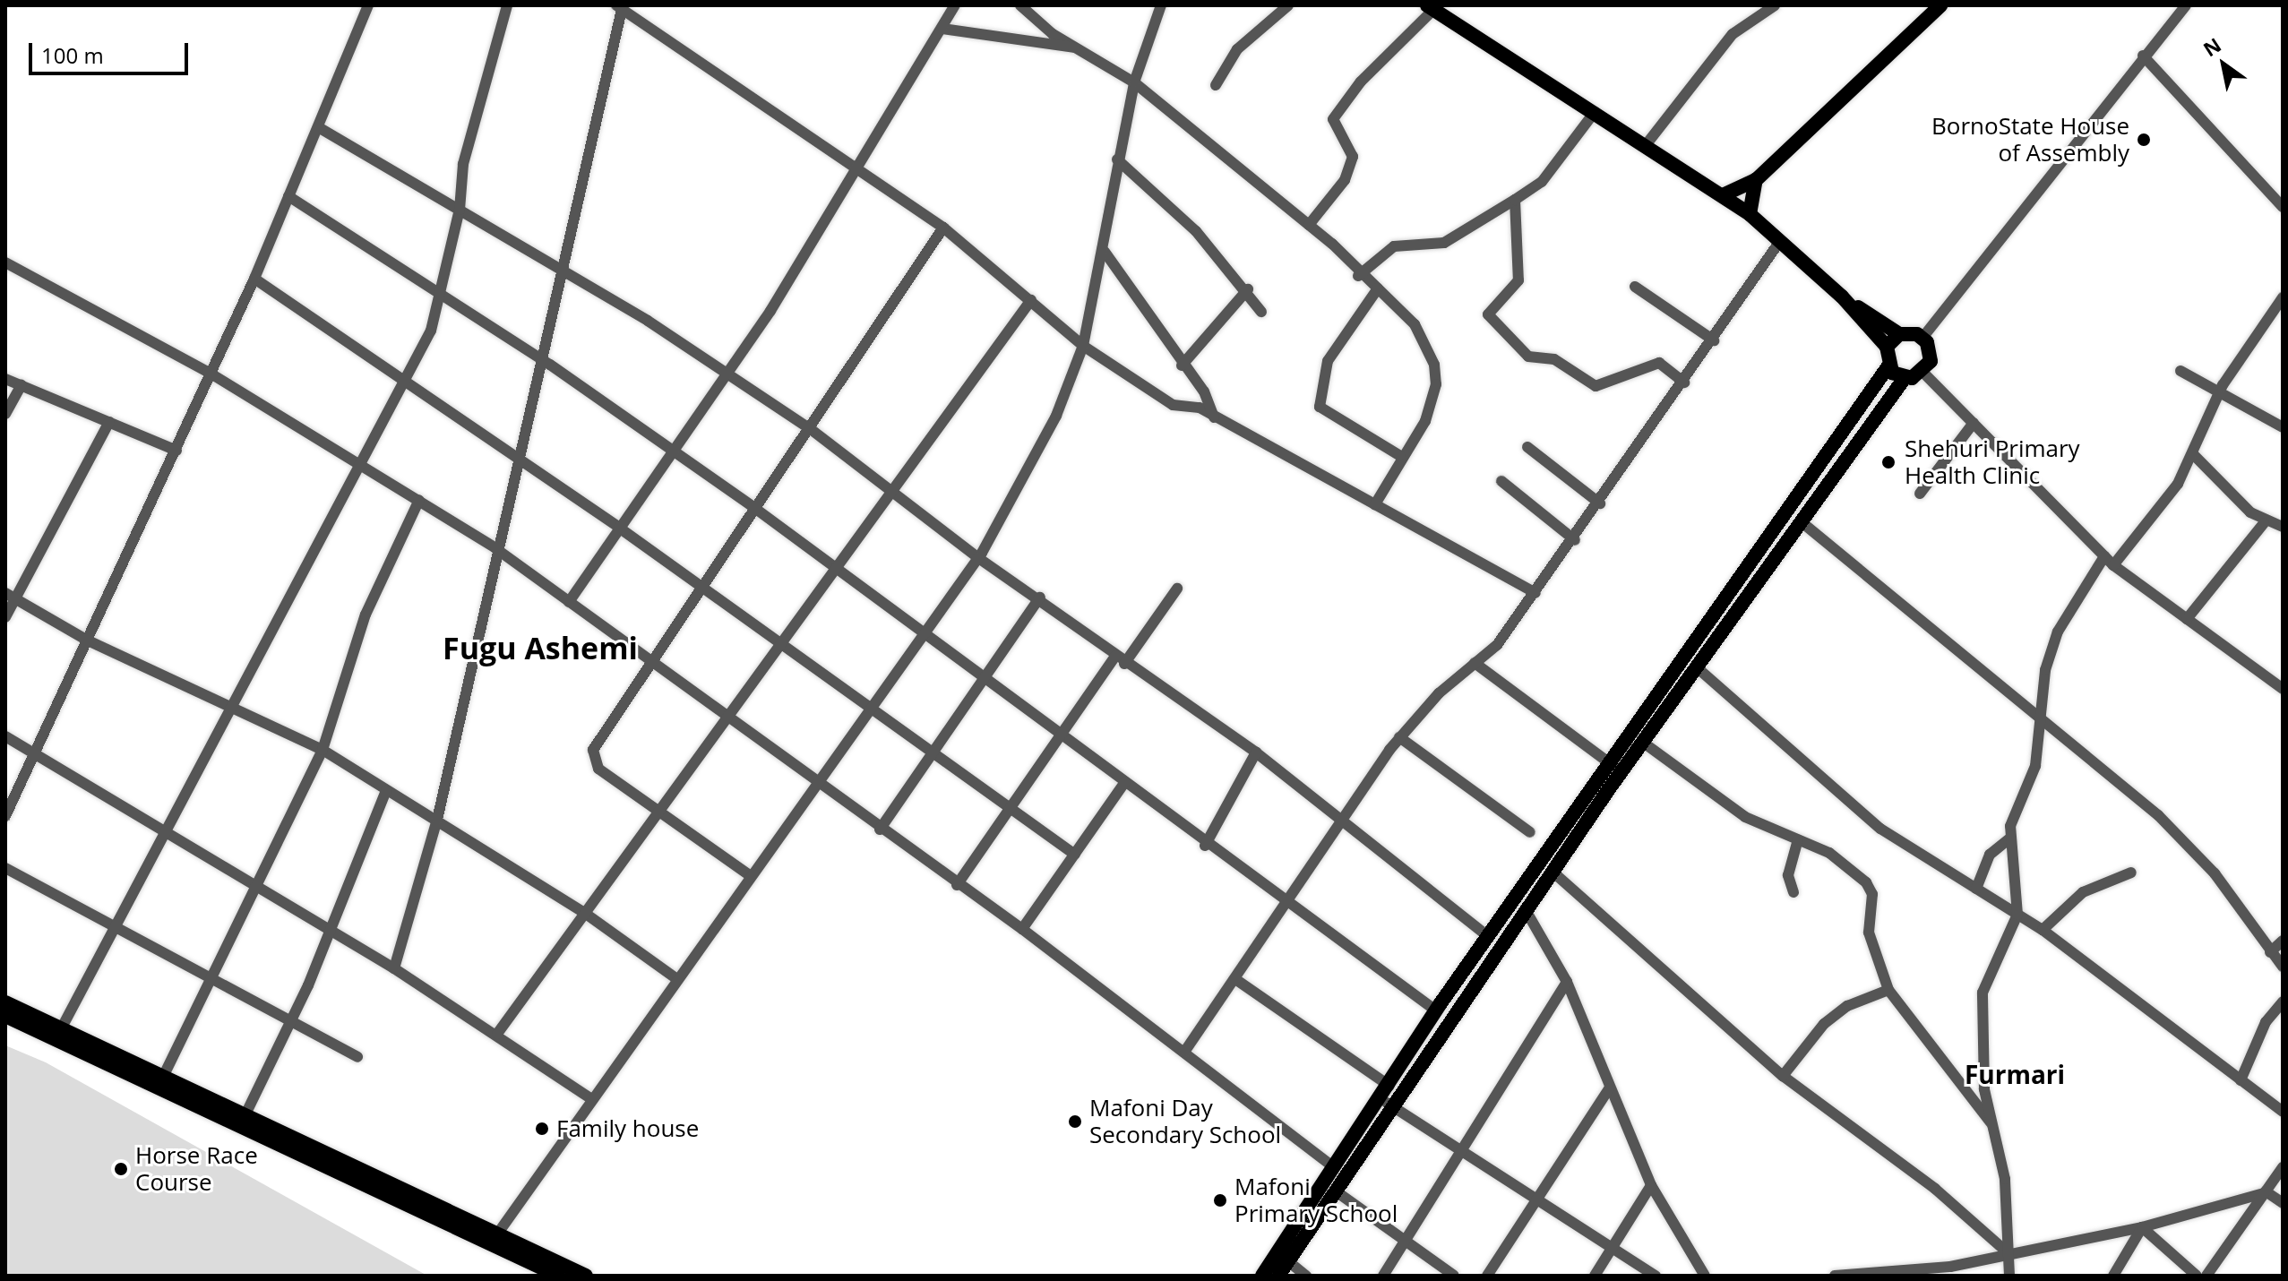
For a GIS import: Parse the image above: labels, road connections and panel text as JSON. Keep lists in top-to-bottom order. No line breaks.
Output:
{"districts":["Fugu Ashemi","Furmari"],"places":["BornoState House of Assembly","Shehuri Primary Health Clinic","Mafoni Day Secondary School","Family house","Horse Race Course","Mafoni Primary School"],"scale_bar":"100 m","north":"top left"}
